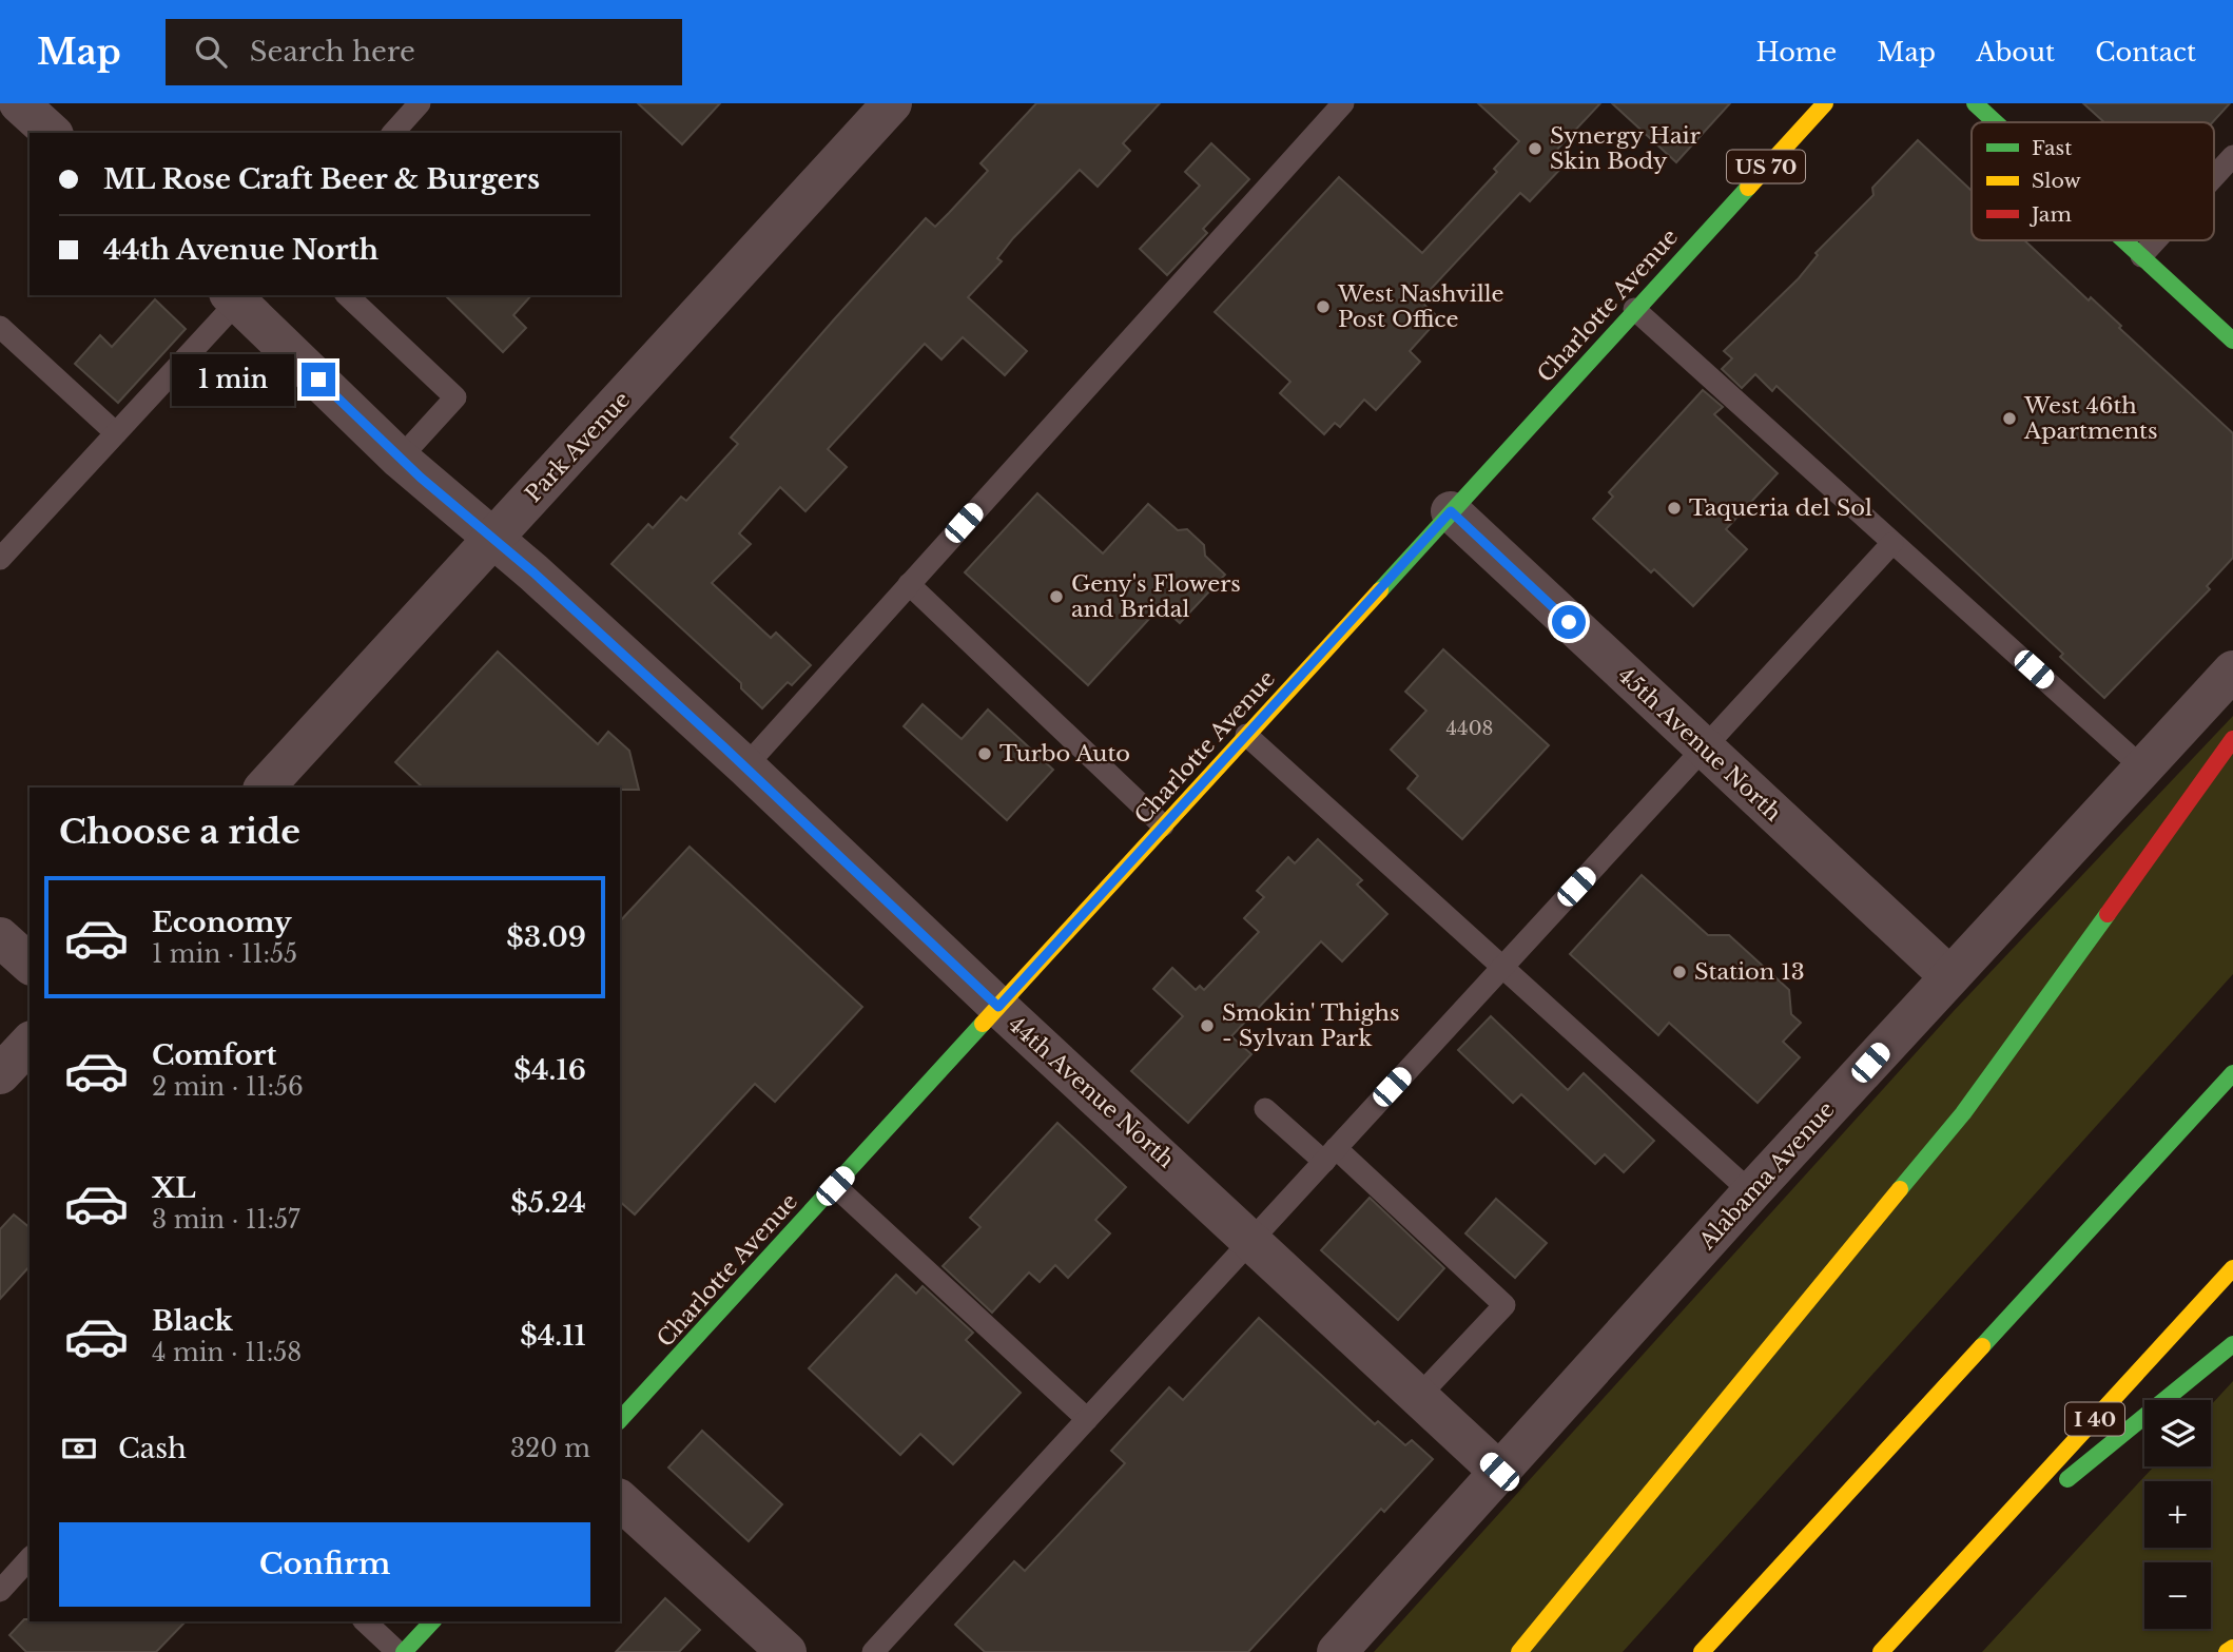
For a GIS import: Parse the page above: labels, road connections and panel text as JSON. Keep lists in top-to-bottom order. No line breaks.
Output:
{"streets":{"main road":["US 70","Charlotte Avenue","I 40"],"street":["Park Avenue","45th Avenue North","44th Avenue North","Alabama Avenue"]},"crossings":[["Charlotte Avenue","45th Avenue North"],["Charlotte Avenue","44th Avenue North"],["Park Avenue","44th Avenue North"],["45th Avenue North","Alabama Avenue"],["44th Avenue North","Alabama Avenue"]],"places":["Synergy Hair Skin Body","West Nashville Post Office","West 46th Apartments","Taqueria del Sol","Geny's Flowers and Bridal","Turbo Auto","Station 13","Smokin' Thighs - Sylvan Park"],"house_numbers":["4408"],"legend":["Fast","Slow","Jam"],"page":{"header":"Map","search":"Search here","nav":["Home","Map","About","Contact"],"banner":["ML Rose Craft Beer & Burgers","44th Avenue North"],"bubble":"1 min","heading":"Choose a ride","list":[{"name":"Economy","note":"1 min · 11:55","value":"$3.09"},{"name":"Comfort","note":"2 min · 11:56","value":"$4.16"},{"name":"XL","note":"3 min · 11:57","value":"$5.24"},{"name":"Black","note":"4 min · 11:58","value":"$4.11"}],"map_buttons":["+","−"],"pay":["Cash","320 m"],"buttons":"Confirm"}}
